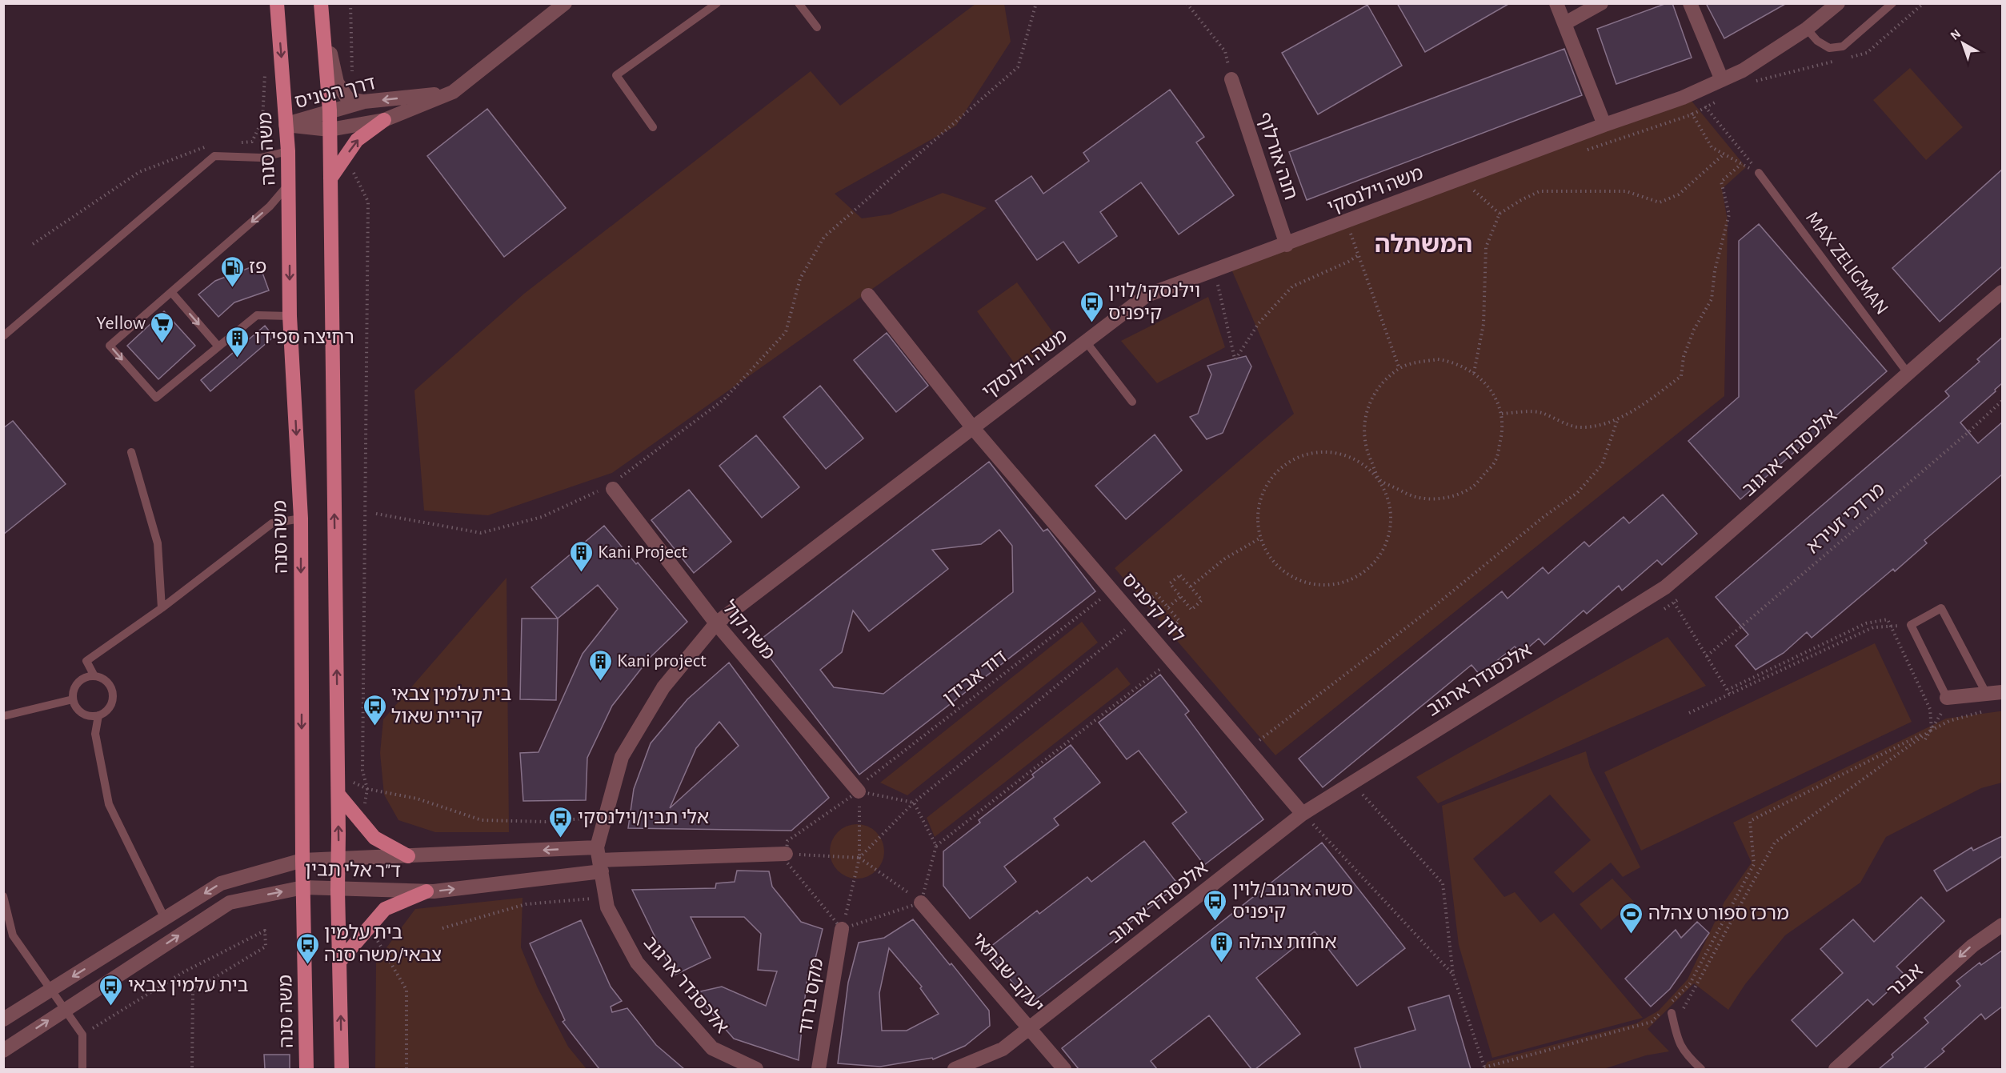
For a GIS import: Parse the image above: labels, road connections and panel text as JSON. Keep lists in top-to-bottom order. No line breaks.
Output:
{"streets":{"main road":["משה סנה"],"street":["דרך הטניס","חנה אורלוף","משה וילנסקי","אלכסנדר ארגוב","לוין קיפניס","משה קול","ד\"ר אלי תבין","יעקב שבתאי","אבנר","מקס ברוד"],"lane":["MAX ZELIGMAN"],"path":["מרדכי זעירא","דוד אבידן"]},"crossings":[["דרך הטניס","משה סנה"],["משה סנה","ד\"ר אלי תבין"],["חנה אורלוף","משה וילנסקי"],["משה וילנסקי","אלכסנדר ארגוב"],["משה וילנסקי","לוין קיפניס"],["משה וילנסקי","משה קול"],["משה וילנסקי","ד\"ר אלי תבין"],["MAX ZELIGMAN","אלכסנדר ארגוב"],["אלכסנדר ארגוב","לוין קיפניס"],["אלכסנדר ארגוב","ד\"ר אלי תבין"],["אלכסנדר ארגוב","יעקב שבתאי"],["לוין קיפניס","דוד אבידן"],["משה קול","דוד אבידן"],["דוד אבידן","ד\"ר אלי תבין"]],"one_way":["אבנר"],"districts":["המשתלה"],"places":{"fuel station":["פז"],"bus stop":["וילנסקי/לוין קיפניס","בית עלמין צבאי קריית שאול","אלי תבין/וילנסקי","סשה ארגוב/לוין קיפניס","בית עלמין צבאי/משה סנה","בית עלמין צבאי"],"supermarket":["Yellow"],"building":["רחיצה ספידו","Kani Project","Kani project","אחוזת צהלה"],"sports":["מרכז ספורט צהלה"]},"north":"top left"}
